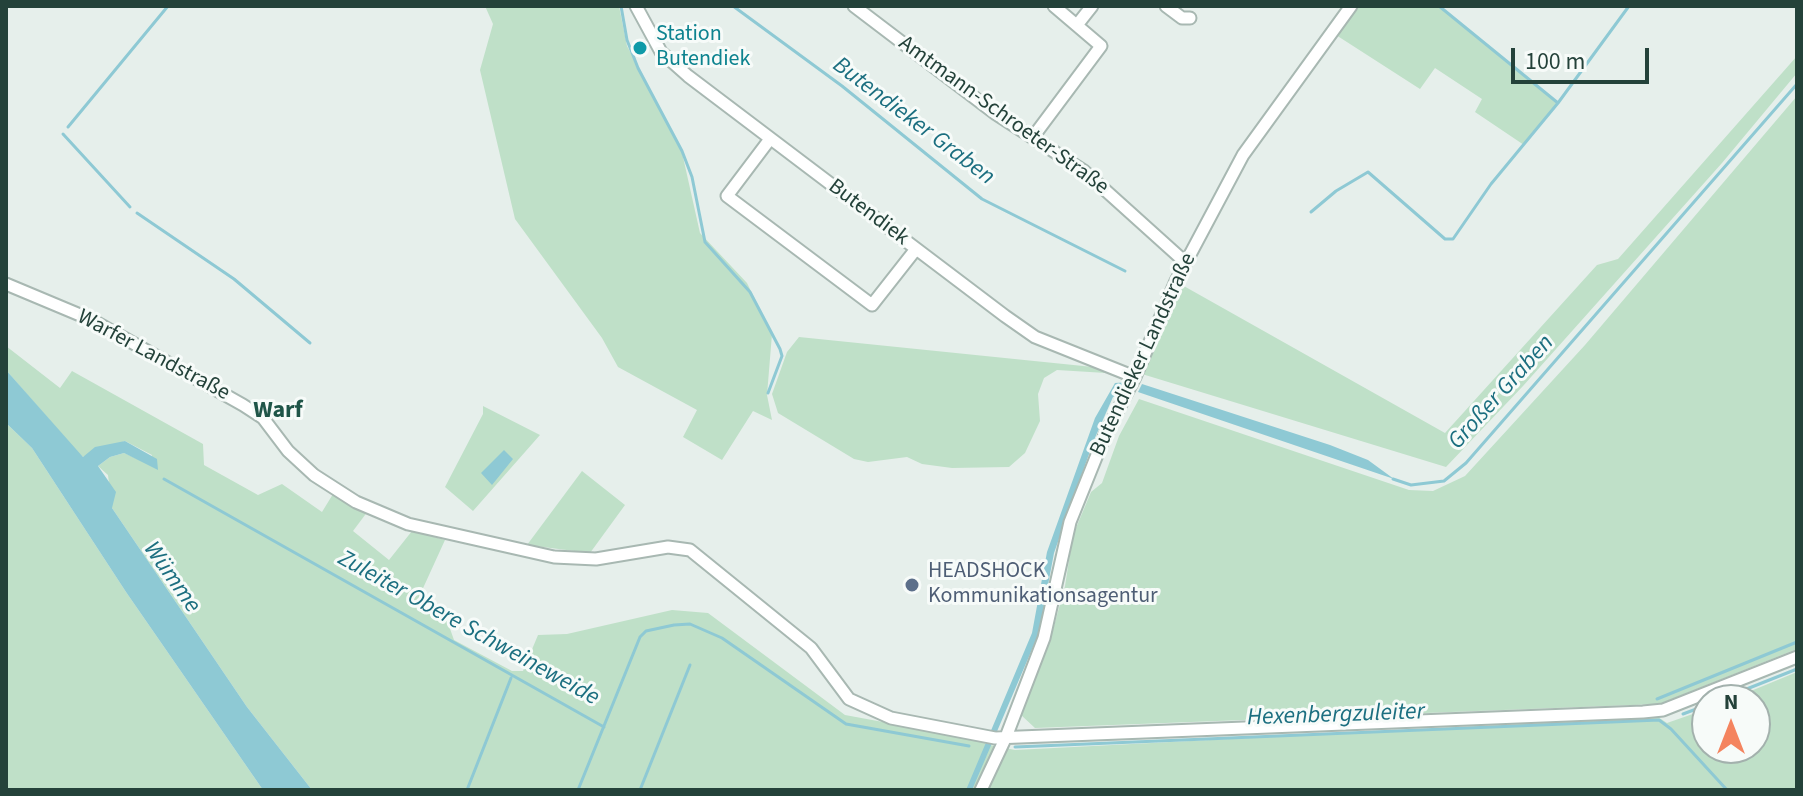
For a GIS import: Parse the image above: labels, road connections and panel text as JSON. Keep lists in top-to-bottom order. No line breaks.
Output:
{"streets":{"street":["Amtmann-Schroeter-Straße","Butendiek","Butendieker Landstraße","Warfer Landstraße"]},"crossings":[["Amtmann-Schroeter-Straße","Butendieker Landstraße"],["Butendiek","Butendieker Landstraße"],["Butendieker Landstraße","Warfer Landstraße"]],"districts":["Warf"],"water":["Butendieker Graben","Großer Graben","Wümme","Zuleiter Obere Schweineweide","Hexenbergzuleiter"],"places":["Station Butendiek","HEADSHOCK Kommunikationsagentur"],"scale_bar":"100 m","north":"top"}
